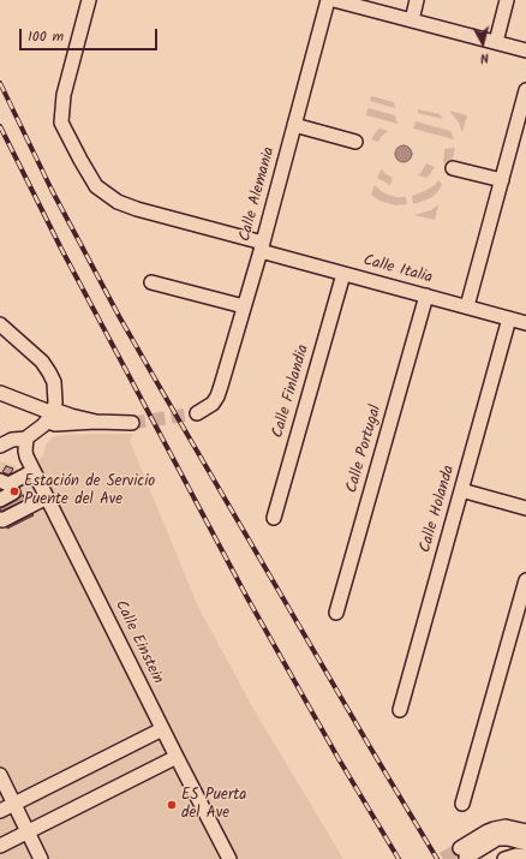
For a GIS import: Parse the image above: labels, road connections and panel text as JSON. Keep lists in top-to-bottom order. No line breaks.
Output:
{"streets":{"street":["Calle Alemania","Calle Italia","Calle Finlandia","Calle Portugal","Calle Holanda","Calle Einstein"]},"crossings":[["Calle Alemania","Calle Italia"],["Calle Italia","Calle Finlandia"],["Calle Italia","Calle Portugal"],["Calle Italia","Calle Holanda"]],"places":["Estación de Servicio Puente del Ave","ES Puerta del Ave"],"scale_bar":"100 m","north":"bottom"}
